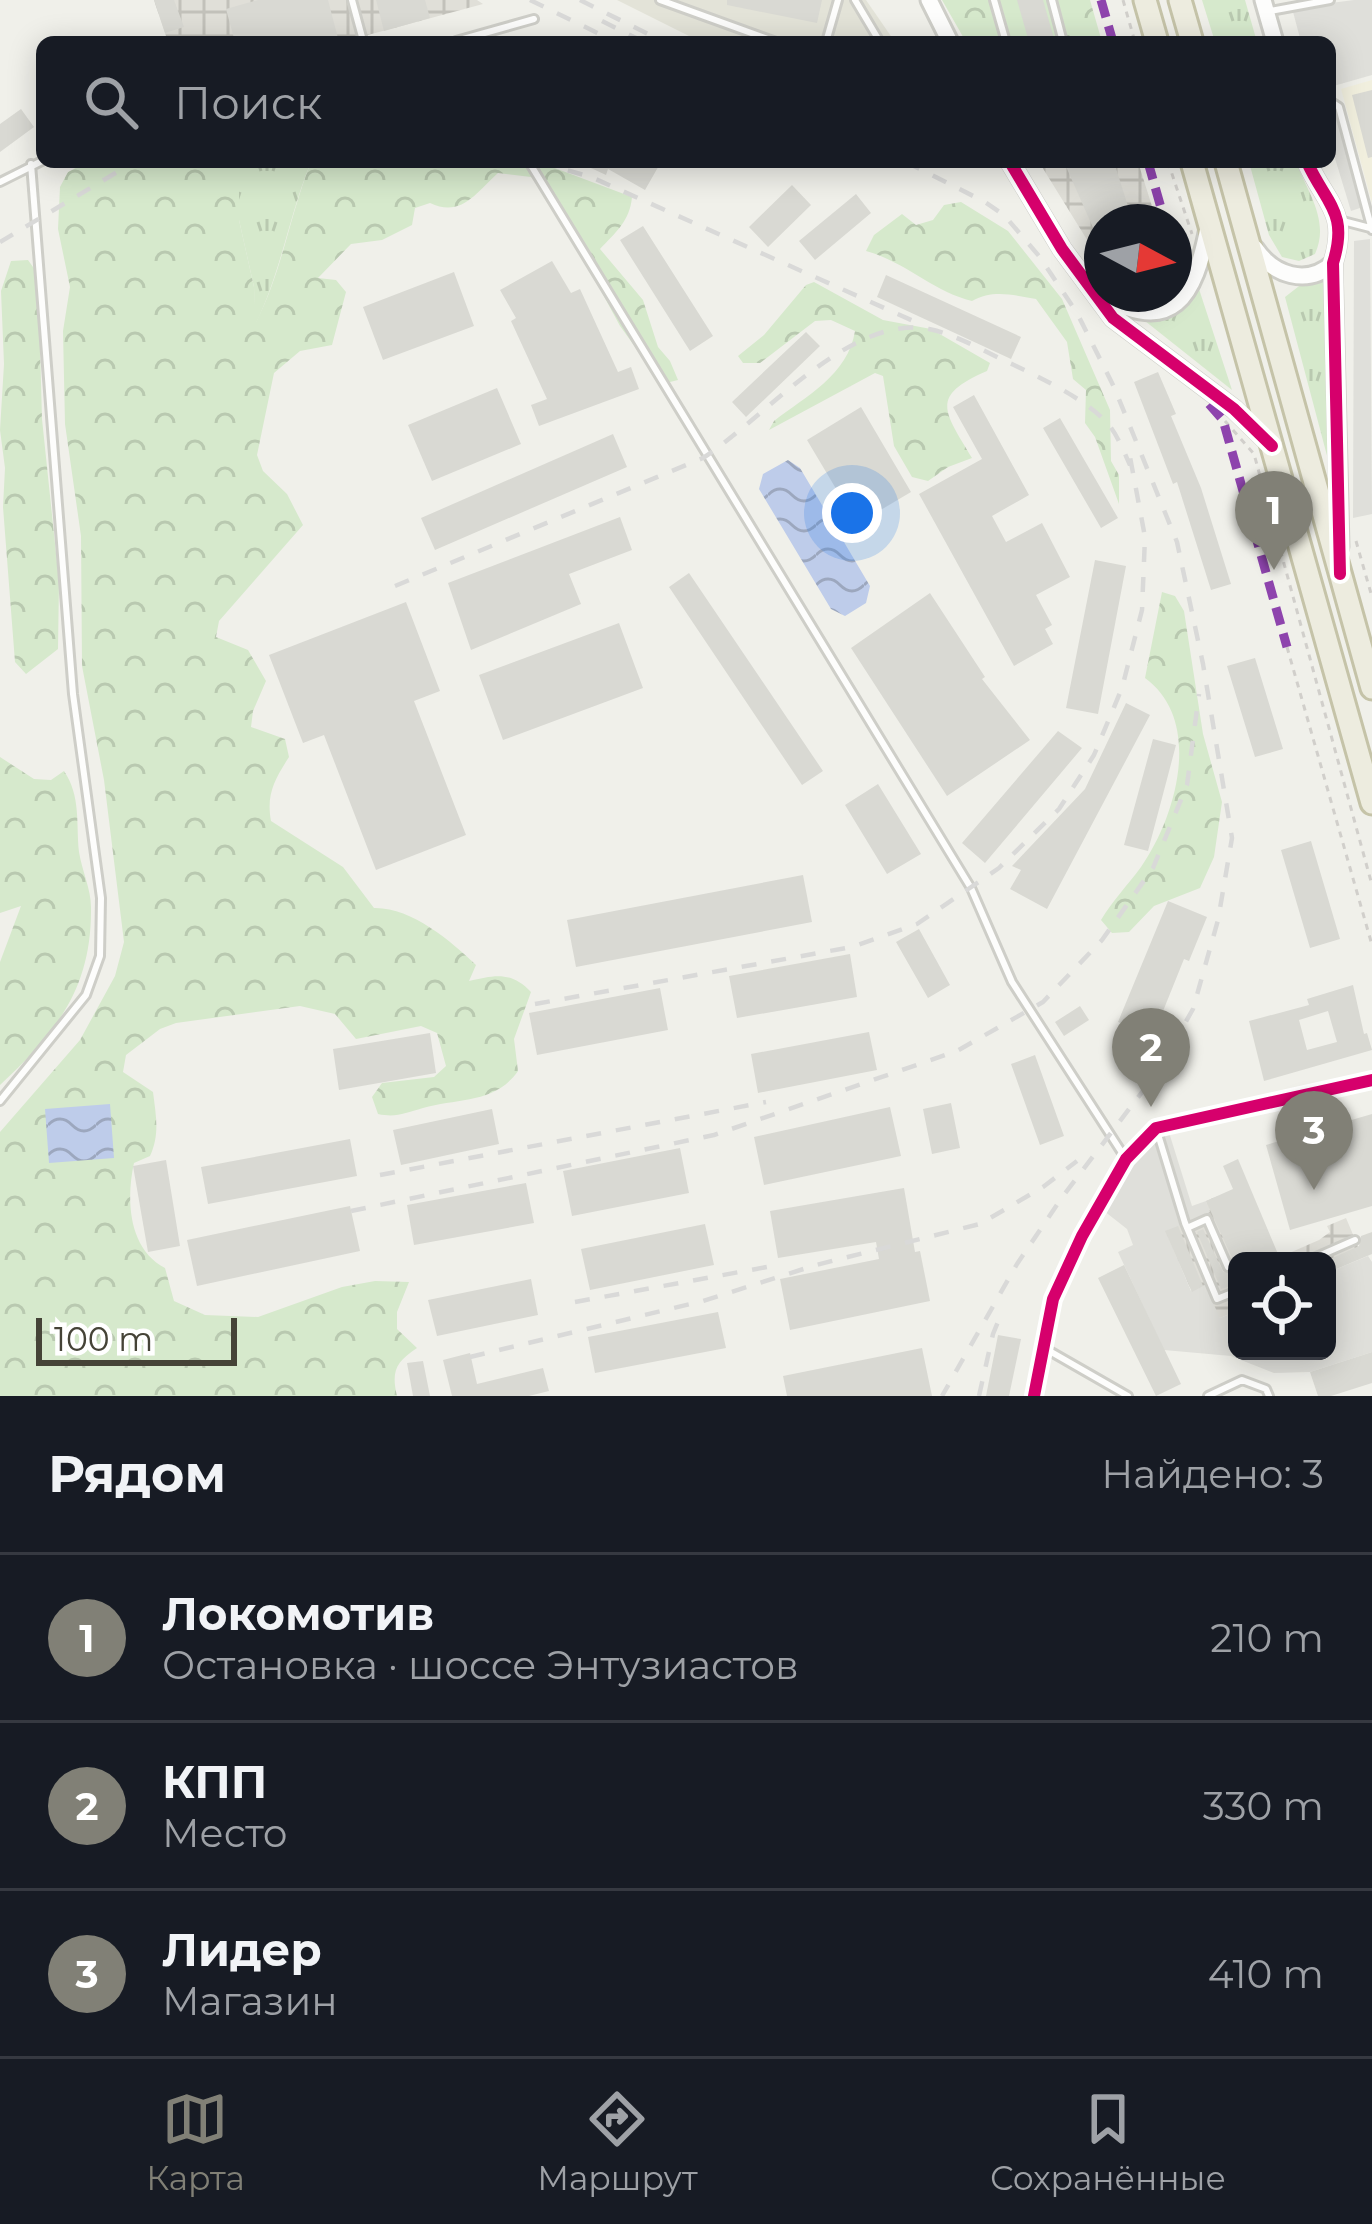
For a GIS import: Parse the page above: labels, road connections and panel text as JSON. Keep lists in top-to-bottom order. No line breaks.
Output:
{"scale_bar":"100 m","north":"right","page":{"search":"Поиск","pins":["1","2","3"],"scale":"100 m","heading":["Рядом","Найдено: 3"],"list":[{"mark":"1","name":"Локомотив","note":"Остановка · шоссе Энтузиастов","value":"210 m"},{"mark":"2","name":"КПП","note":"Место","value":"330 m"},{"mark":"3","name":"Лидер","note":"Магазин","value":"410 m"}],"nav":["Карта","Маршрут","Сохранённые"]}}
